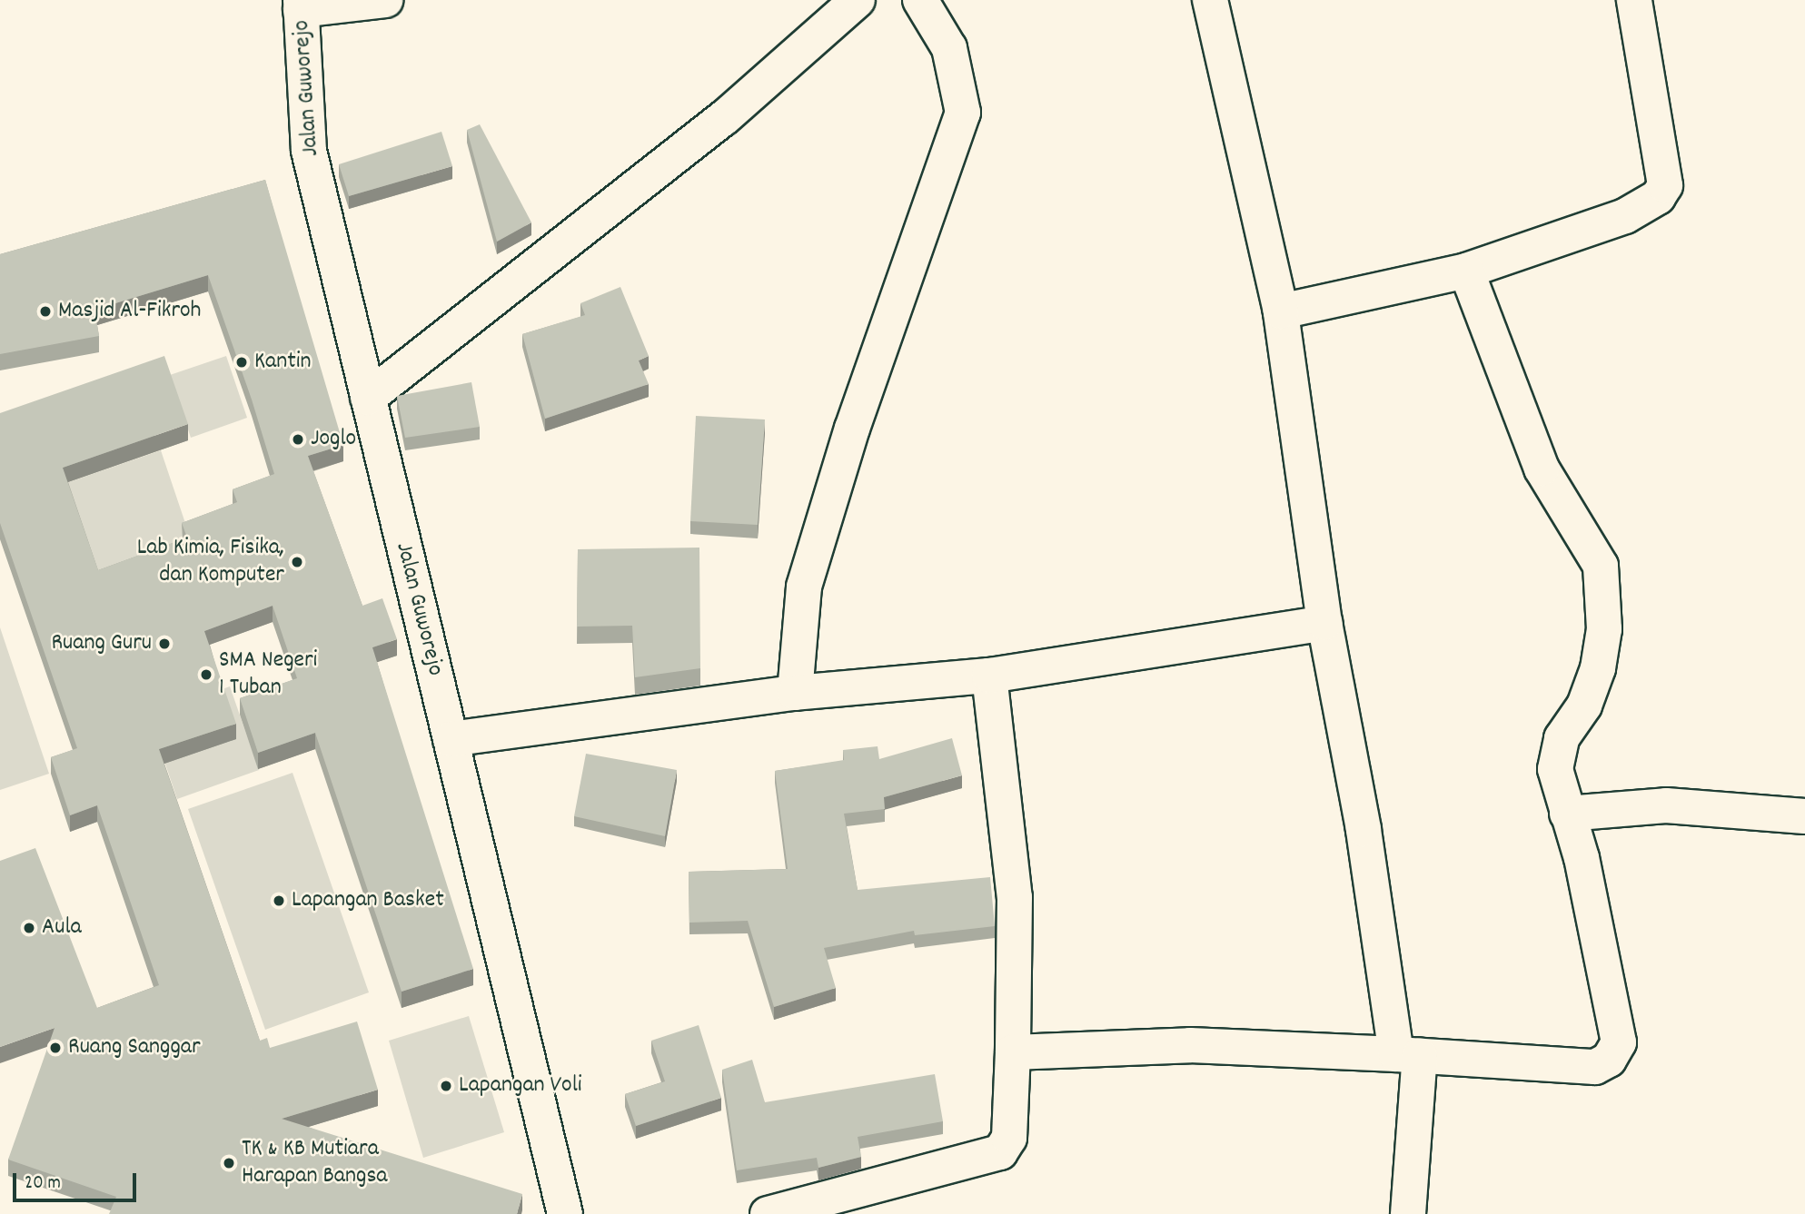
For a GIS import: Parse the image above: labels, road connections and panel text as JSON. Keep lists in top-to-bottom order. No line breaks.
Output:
{"streets":{"street":["Jalan Guworejo"]},"places":["Masjid Al-Fikroh","Kantin","Joglo","Lab Kimia, Fisika, dan Komputer","Ruang Guru","SMA Negeri 1 Tuban","Lapangan Basket","Aula","Ruang Sanggar","Lapangan Voli","TK & KB Mutiara Harapan Bangsa"],"scale_bar":"20 m"}
